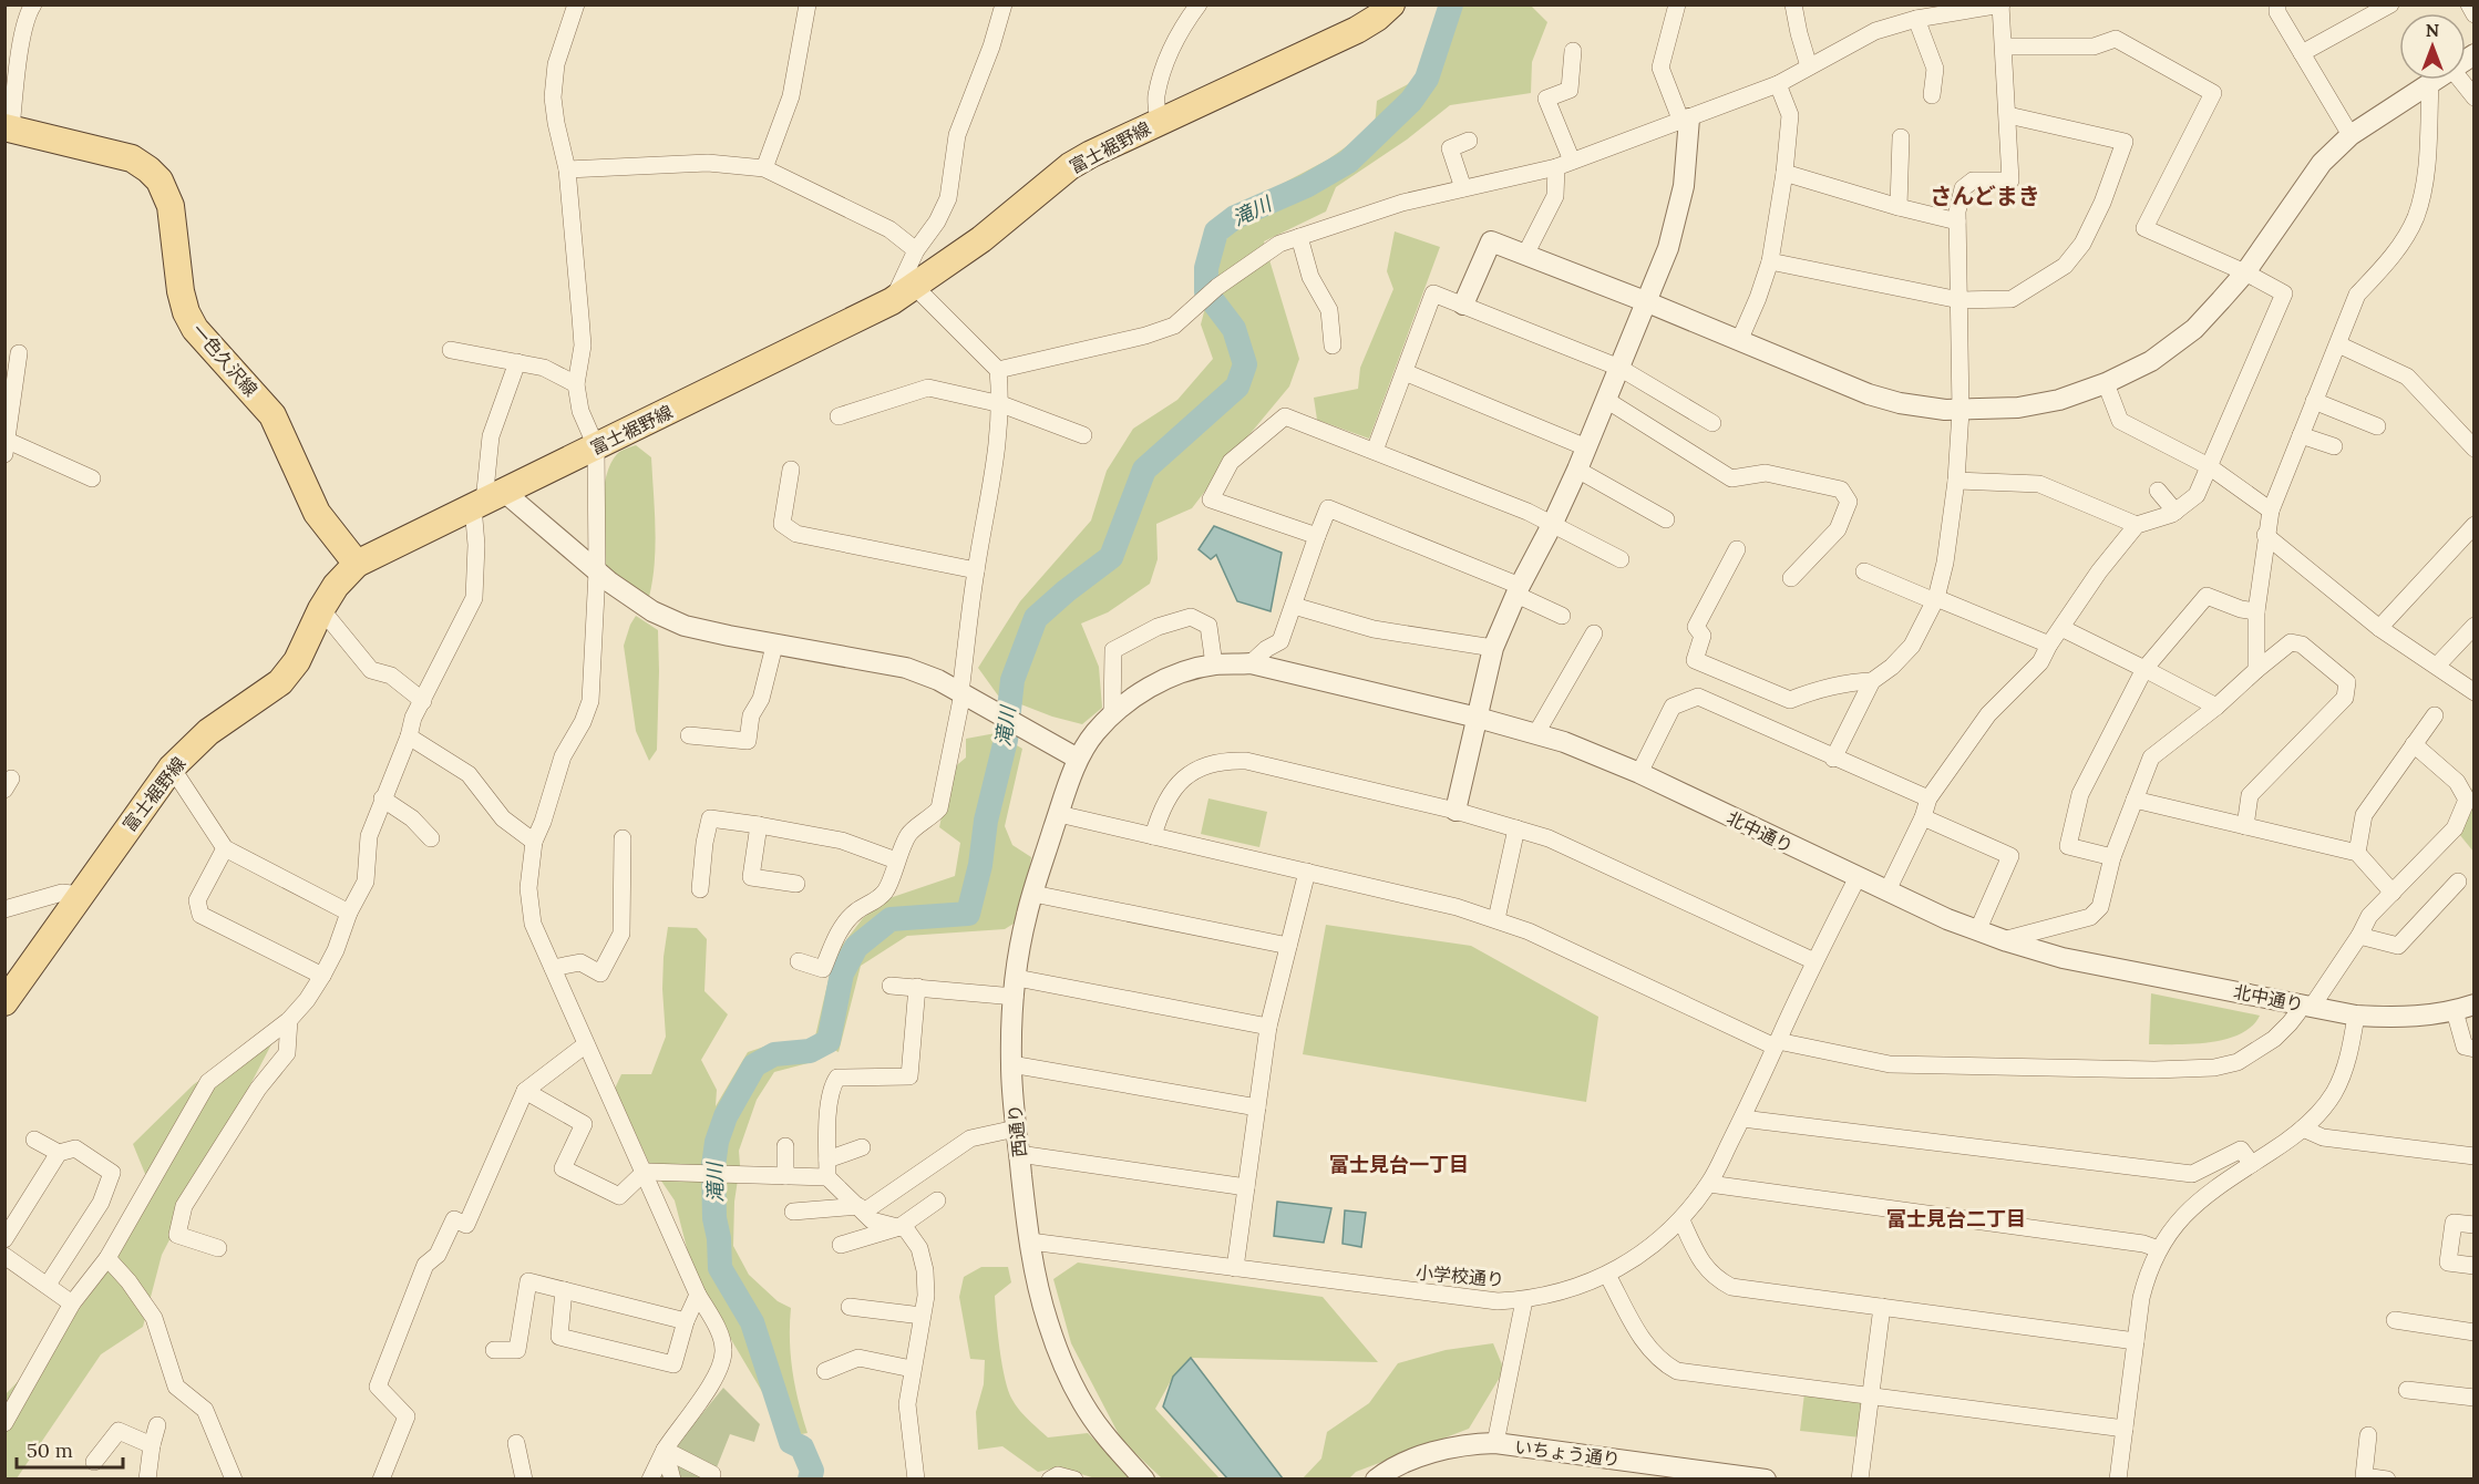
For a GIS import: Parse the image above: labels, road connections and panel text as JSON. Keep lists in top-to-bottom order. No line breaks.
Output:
{"streets":{"main road":["富士裾野線","一色久沢線"],"street":["北中通り","西通り","小学校通り","いちょう通り"]},"crossings":[["富士裾野線","一色久沢線"],["北中通り","西通り"],["北中通り","小学校通り"],["西通り","小学校通り"]],"districts":["さんどまき","富士見台一丁目","富士見台二丁目"],"water":["滝川"],"scale_bar":"50 m","north":"top"}
